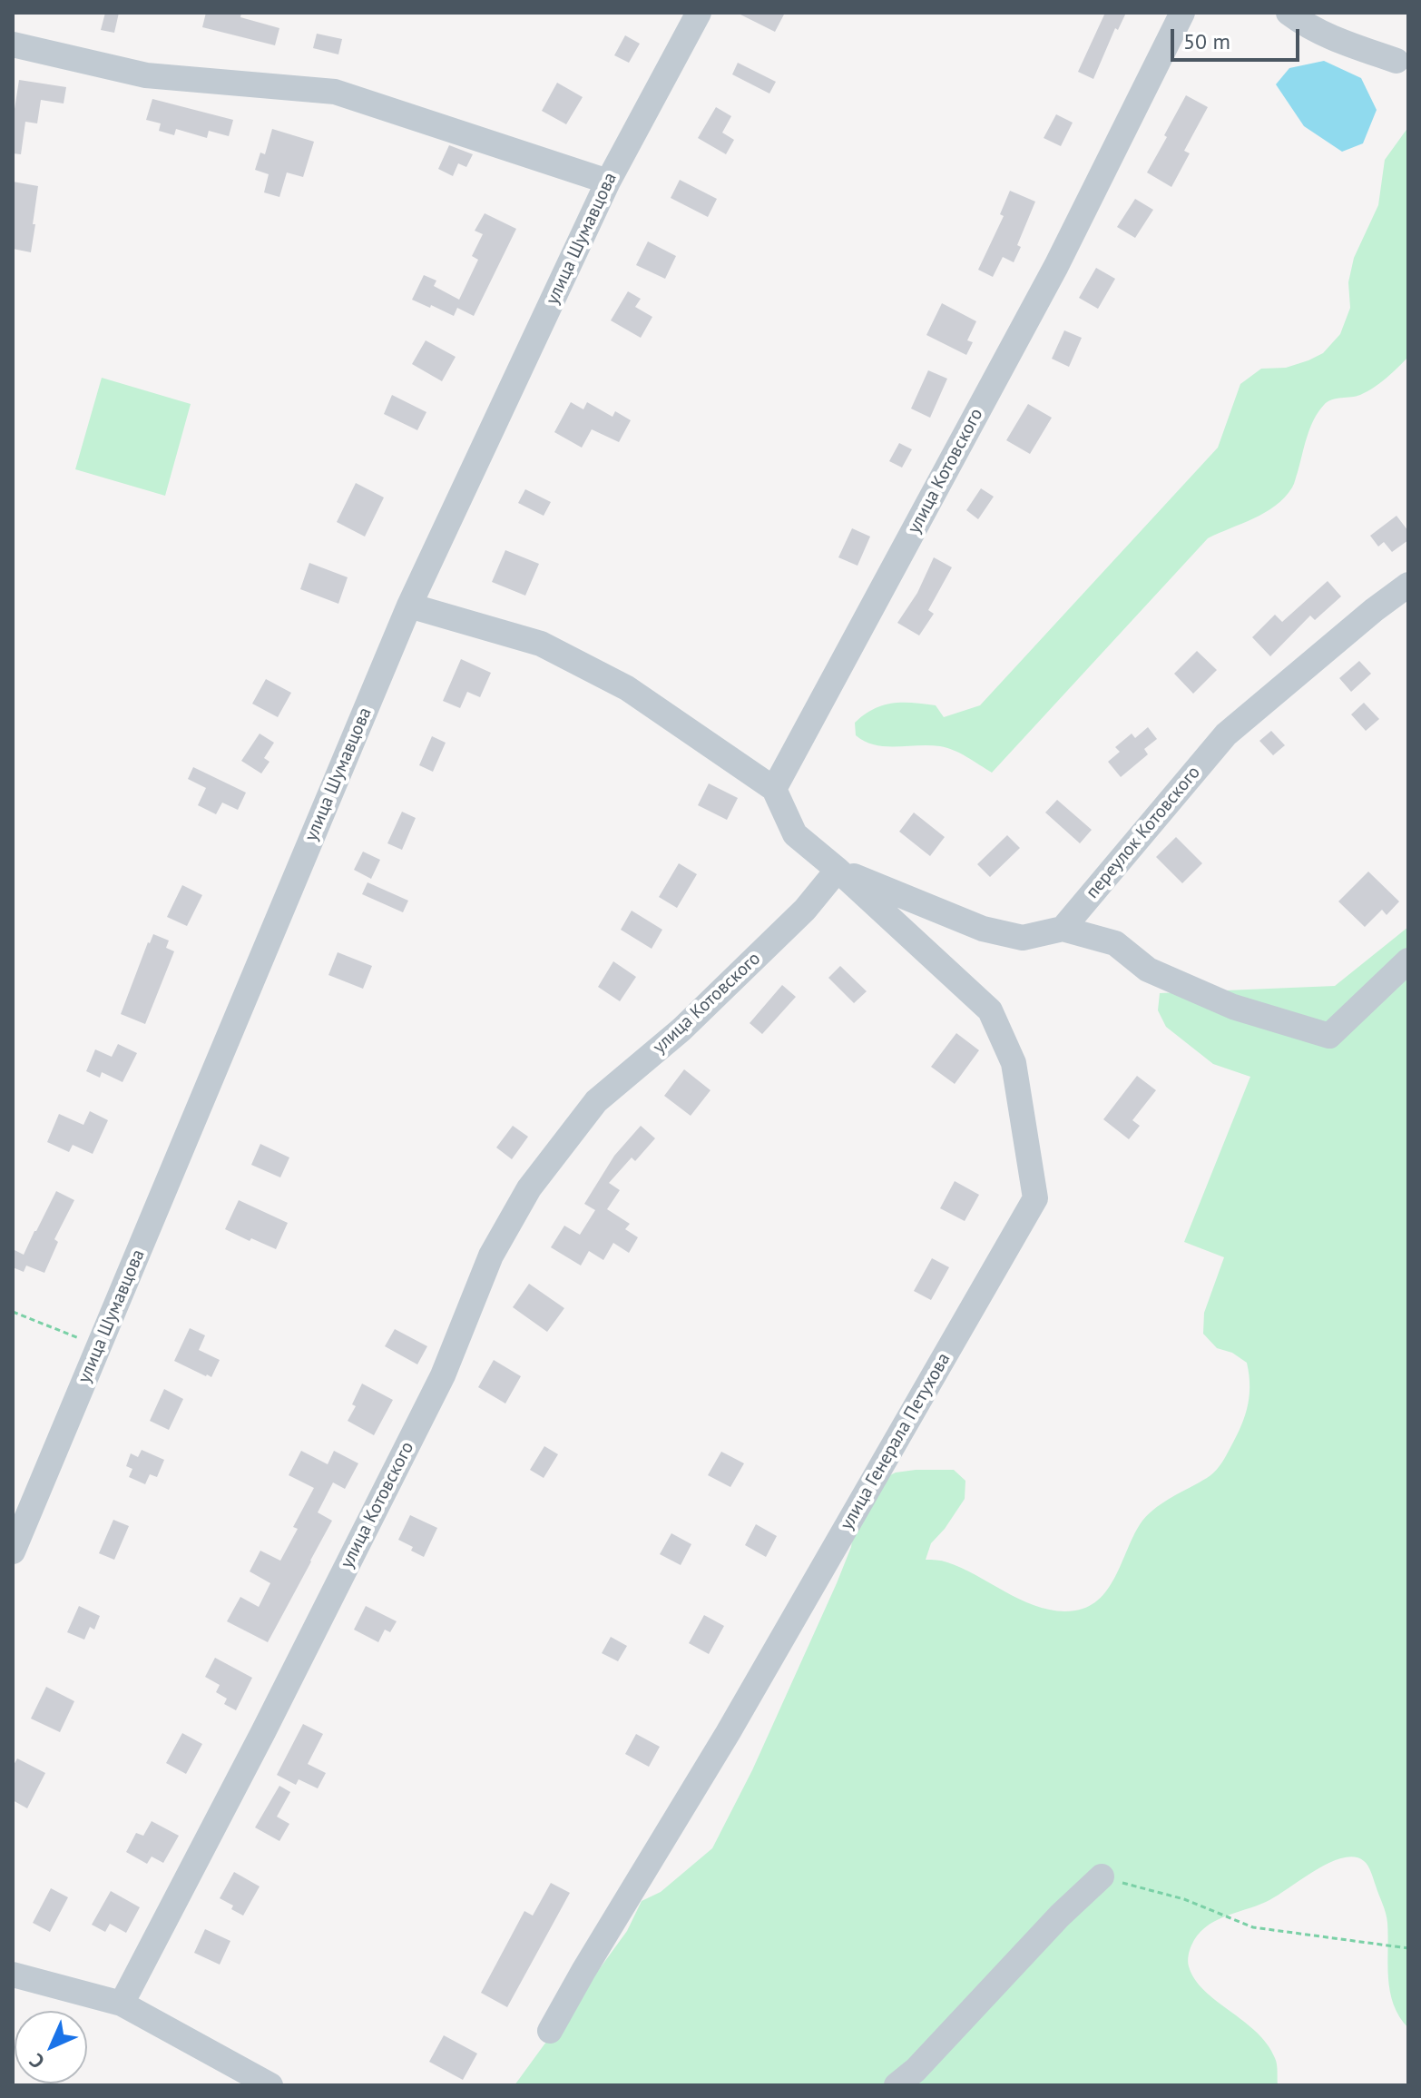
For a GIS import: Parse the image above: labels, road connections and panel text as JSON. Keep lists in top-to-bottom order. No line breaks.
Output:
{"streets":{"street":["улица Шумавцова","улица Котовского","переулок Котовского","улица Генерала Петухова"]},"crossings":[["улица Котовского","улица Генерала Петухова"]],"scale_bar":"50 m","north":"bottom left"}
